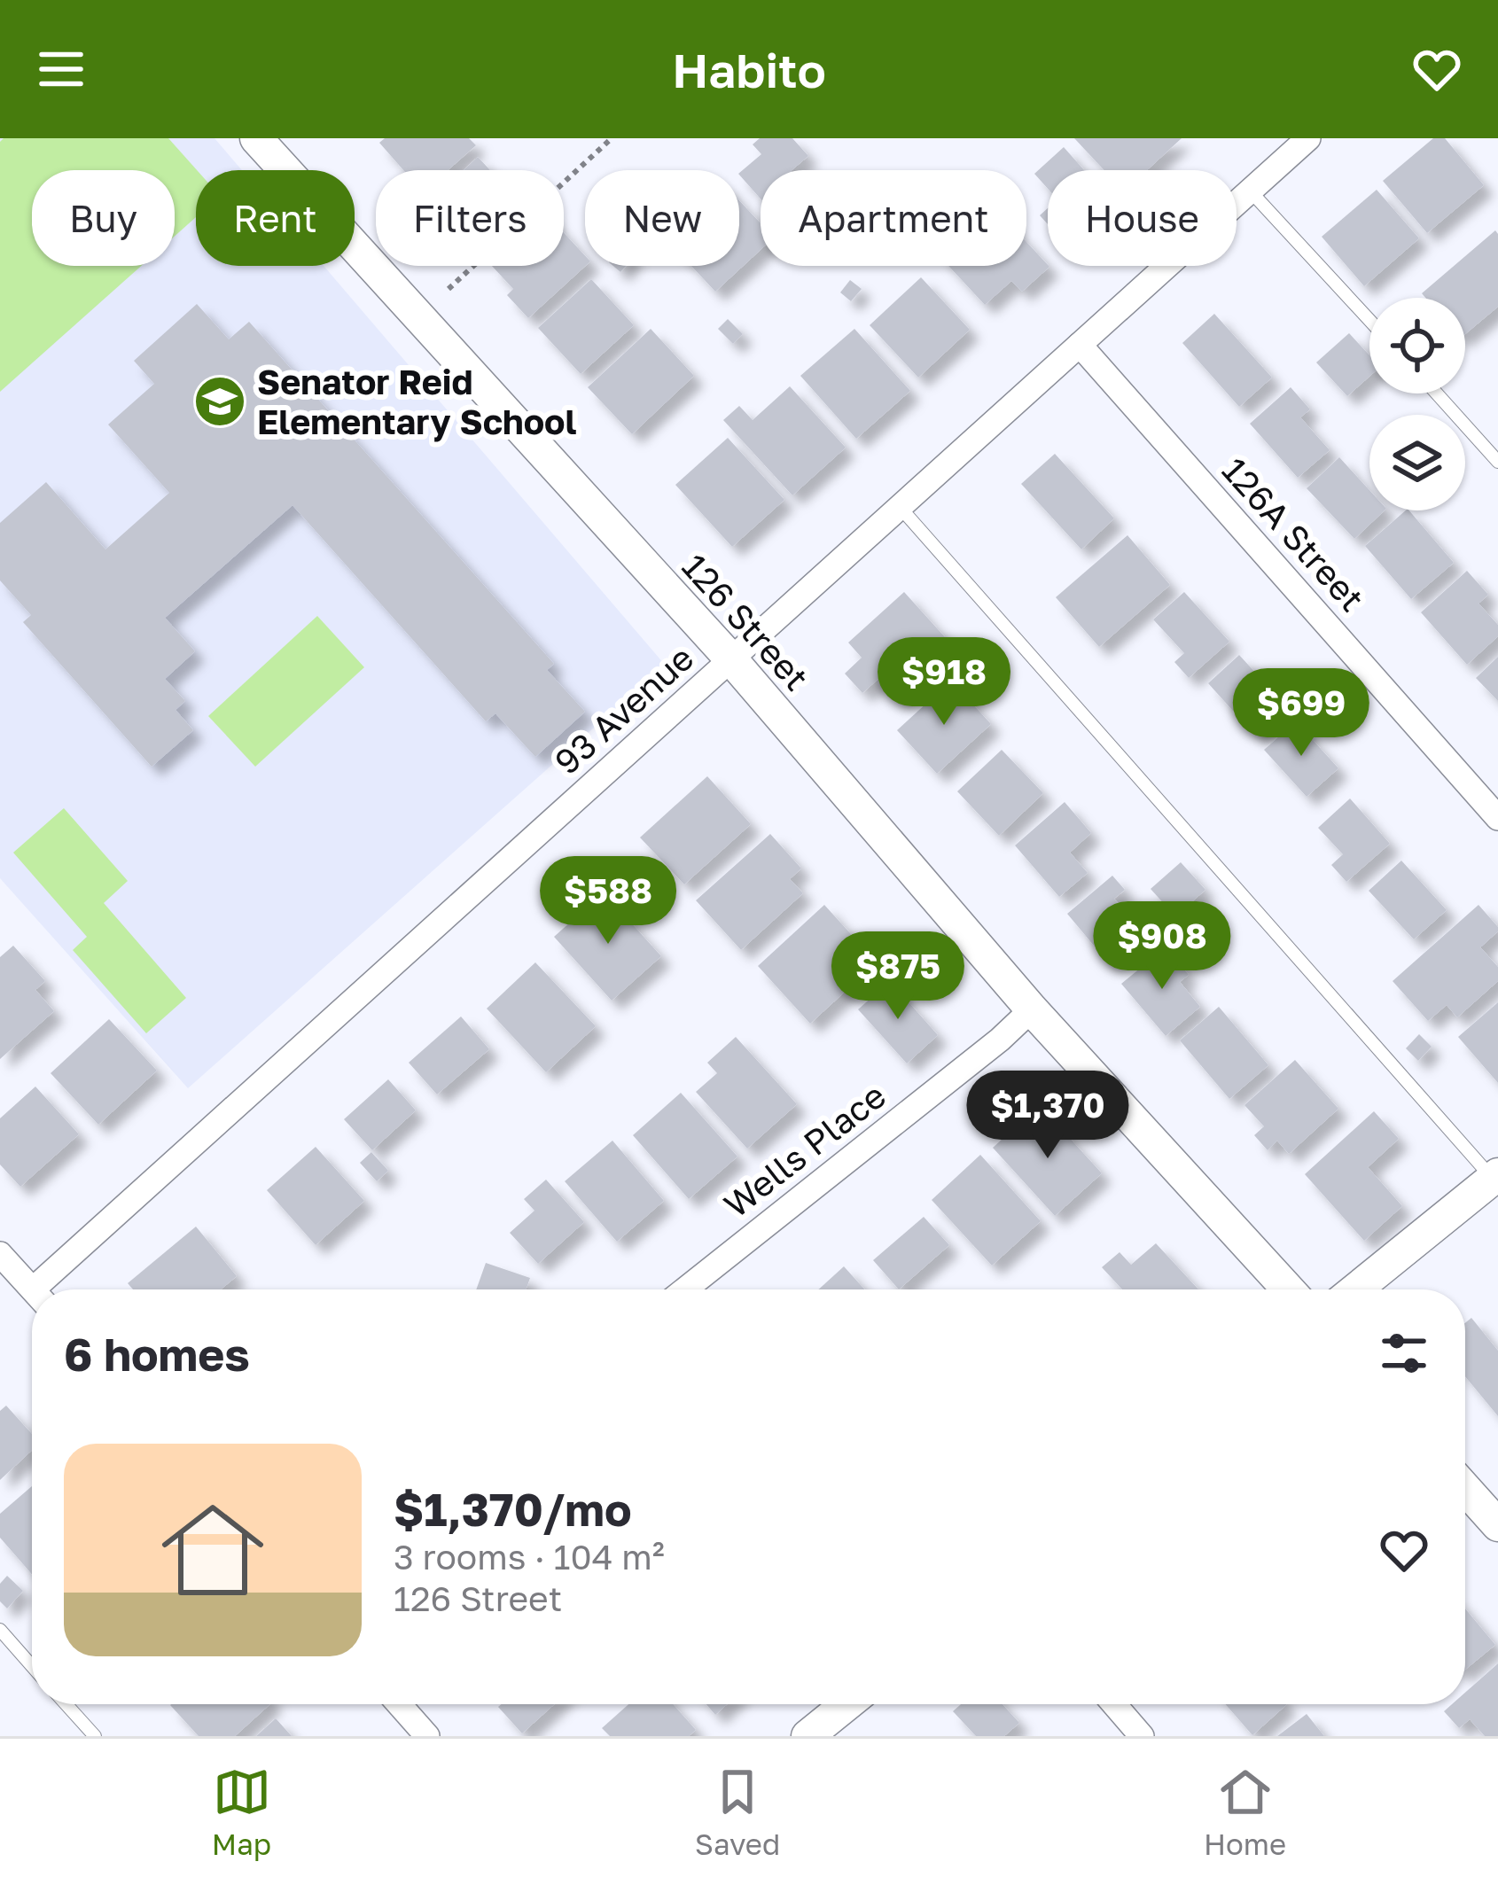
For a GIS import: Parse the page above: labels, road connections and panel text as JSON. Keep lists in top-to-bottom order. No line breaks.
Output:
{"streets":{"street":["126A Street","126 Street","93 Avenue","Wells Place"]},"crossings":[["126A Street","93 Avenue"],["126 Street","93 Avenue"],["126 Street","Wells Place"]],"places":{"school or university":["Senator Reid Elementary School"]},"page":{"header":"Habito","chip":["Buy","Rent","Filters","New","Apartment","House"],"price":["$918","$699","$588","$908","$875","$1,370"],"heading":"6 homes","list":[{"name":"$1,370/mo","note":"3 rooms · 104 m² · 126 Street"}],"tabs":["Map","Saved","Home"]}}
